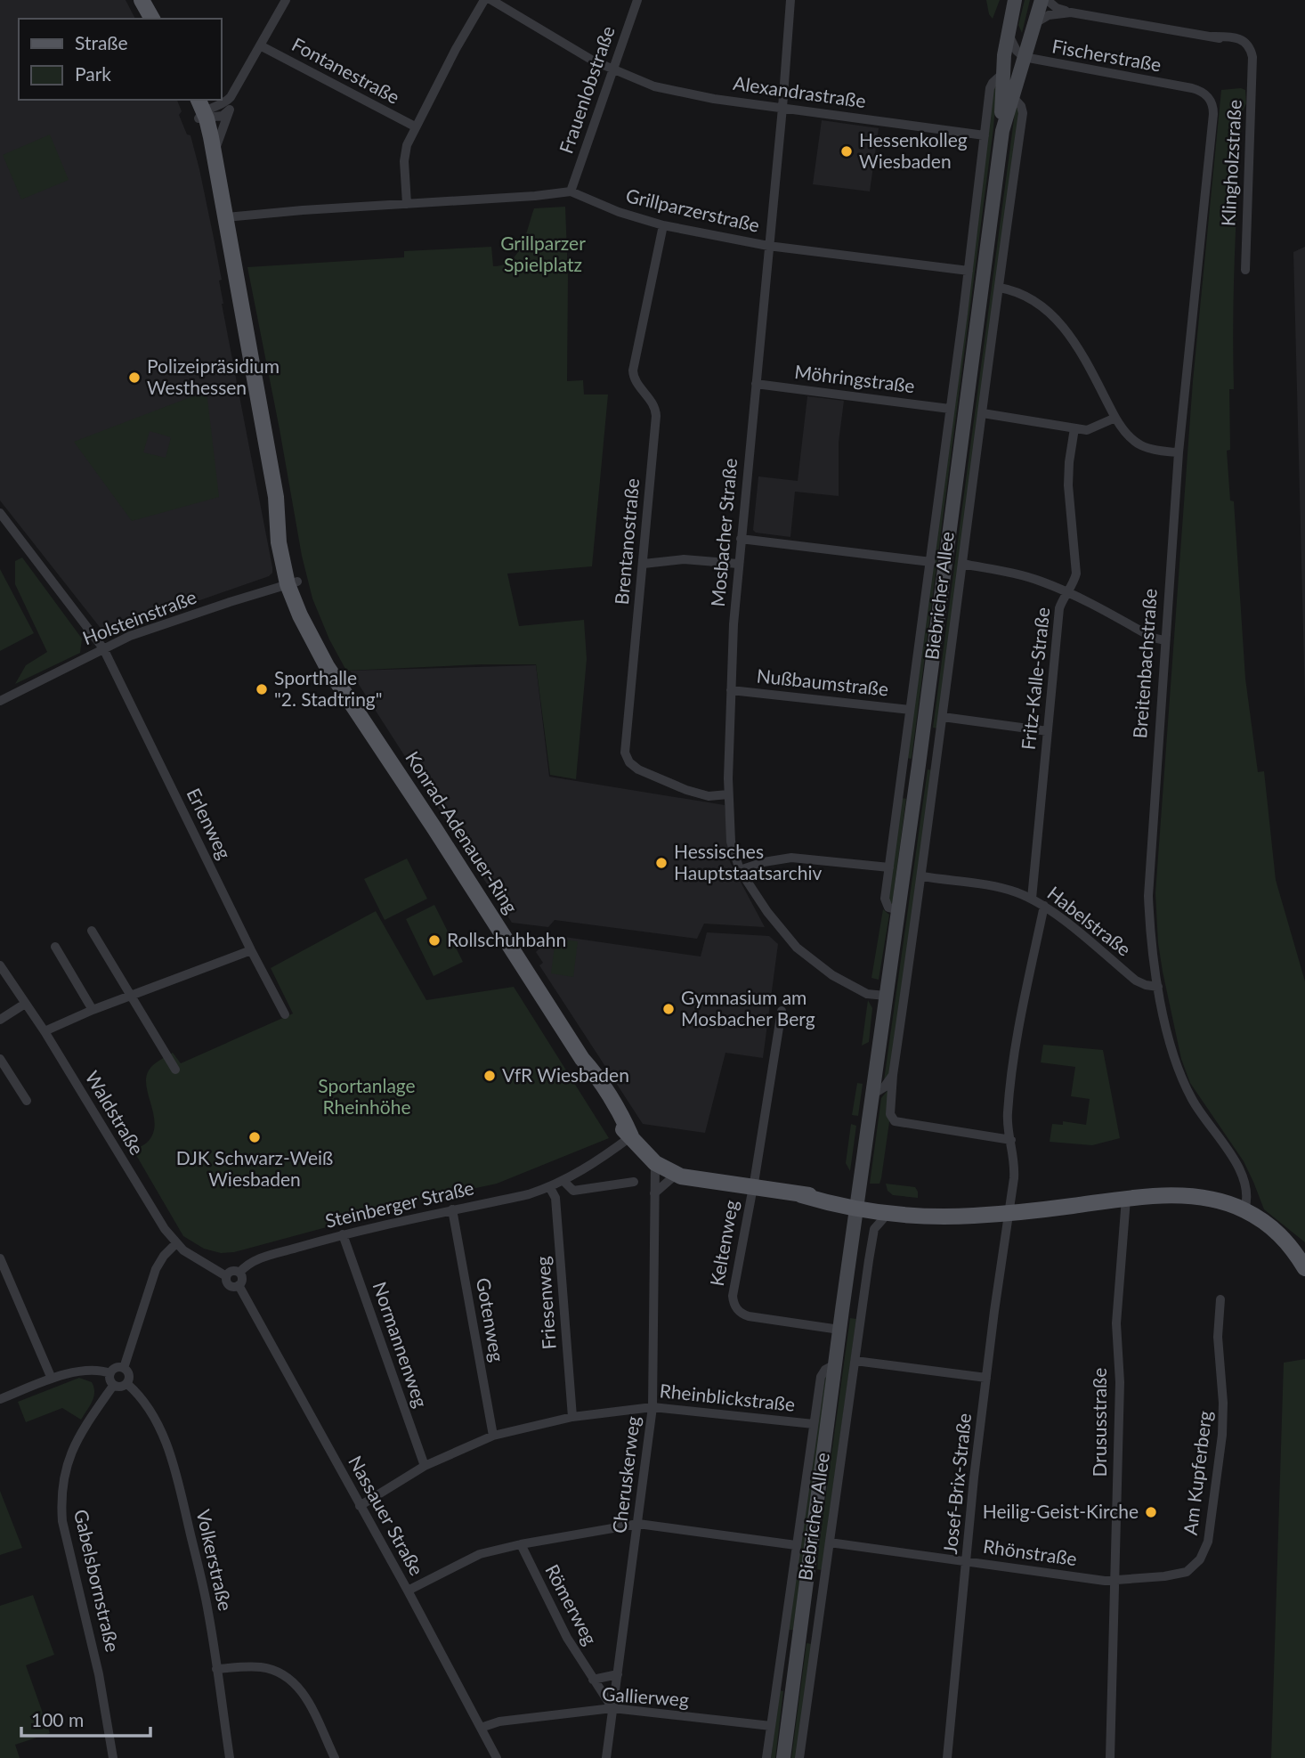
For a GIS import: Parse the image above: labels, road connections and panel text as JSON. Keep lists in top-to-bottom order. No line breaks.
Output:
{"streets":{"main road":["Biebricher Allee","Konrad-Adenauer-Ring"],"street":["Fischerstraße","Fontanestraße","Frauenlobstraße","Alexandrastraße","Klingholzstraße","Grillparzerstraße","Möhringstraße","Mosbacher Straße","Brentanostraße","Holsteinstraße","Breitenbachstraße","Fritz-Kalle-Straße","Nußbaumstraße","Erlenweg","Habelstraße","Waldstraße","Steinberger Straße","Keltenweg","Friesenweg","Gotenweg","Normannenweg","Rheinblickstraße","Drususstraße","Am Kupferberg","Cheruskerweg","Josef-Brix-Straße","Nassauer Straße","Rhönstraße","Volkerstraße","Gabelsbornstraße","Römerweg","Gallierweg"]},"crossings":[["Fischerstraße","Biebricher Allee"],["Fischerstraße","Breitenbachstraße"],["Frauenlobstraße","Alexandrastraße"],["Frauenlobstraße","Grillparzerstraße"],["Alexandrastraße","Mosbacher Straße"],["Alexandrastraße","Biebricher Allee"],["Klingholzstraße","Biebricher Allee"],["Grillparzerstraße","Mosbacher Straße"],["Grillparzerstraße","Brentanostraße"],["Grillparzerstraße","Biebricher Allee"],["Möhringstraße","Mosbacher Straße"],["Möhringstraße","Biebricher Allee"],["Mosbacher Straße","Brentanostraße"],["Mosbacher Straße","Biebricher Allee"],["Mosbacher Straße","Nußbaumstraße"],["Biebricher Allee","Nußbaumstraße"],["Biebricher Allee","Konrad-Adenauer-Ring"],["Biebricher Allee","Habelstraße"],["Biebricher Allee","Keltenweg"],["Biebricher Allee","Rheinblickstraße"],["Biebricher Allee","Rhönstraße"],["Biebricher Allee","Gallierweg"],["Holsteinstraße","Erlenweg"],["Holsteinstraße","Konrad-Adenauer-Ring"],["Breitenbachstraße","Habelstraße"],["Fritz-Kalle-Straße","Habelstraße"],["Konrad-Adenauer-Ring","Steinberger Straße"],["Konrad-Adenauer-Ring","Keltenweg"],["Konrad-Adenauer-Ring","Cheruskerweg"],["Waldstraße","Steinberger Straße"],["Waldstraße","Nassauer Straße"],["Steinberger Straße","Friesenweg"],["Steinberger Straße","Gotenweg"],["Steinberger Straße","Normannenweg"],["Friesenweg","Rheinblickstraße"],["Gotenweg","Rheinblickstraße"],["Normannenweg","Rheinblickstraße"],["Rheinblickstraße","Cheruskerweg"],["Rheinblickstraße","Nassauer Straße"],["Drususstraße","Am Kupferberg"],["Drususstraße","Rhönstraße"],["Am Kupferberg","Rhönstraße"],["Cheruskerweg","Römerweg"],["Cheruskerweg","Gallierweg"],["Josef-Brix-Straße","Rhönstraße"],["Nassauer Straße","Gallierweg"],["Volkerstraße","Gabelsbornstraße"],["Römerweg","Gallierweg"]],"parks":["Grillparzer Spielplatz","Sportanlage Rheinhöhe"],"places":["Hessenkolleg Wiesbaden","Polizeipräsidium Westhessen","Sporthalle \"2. Stadtring\"","Hessisches Hauptstaatsarchiv","Rollschuhbahn","Gymnasium am Mosbacher Berg","VfR Wiesbaden","DJK Schwarz-Weiß Wiesbaden","Heilig-Geist-Kirche"],"legend":["Straße","Park"],"scale_bar":"100 m"}
